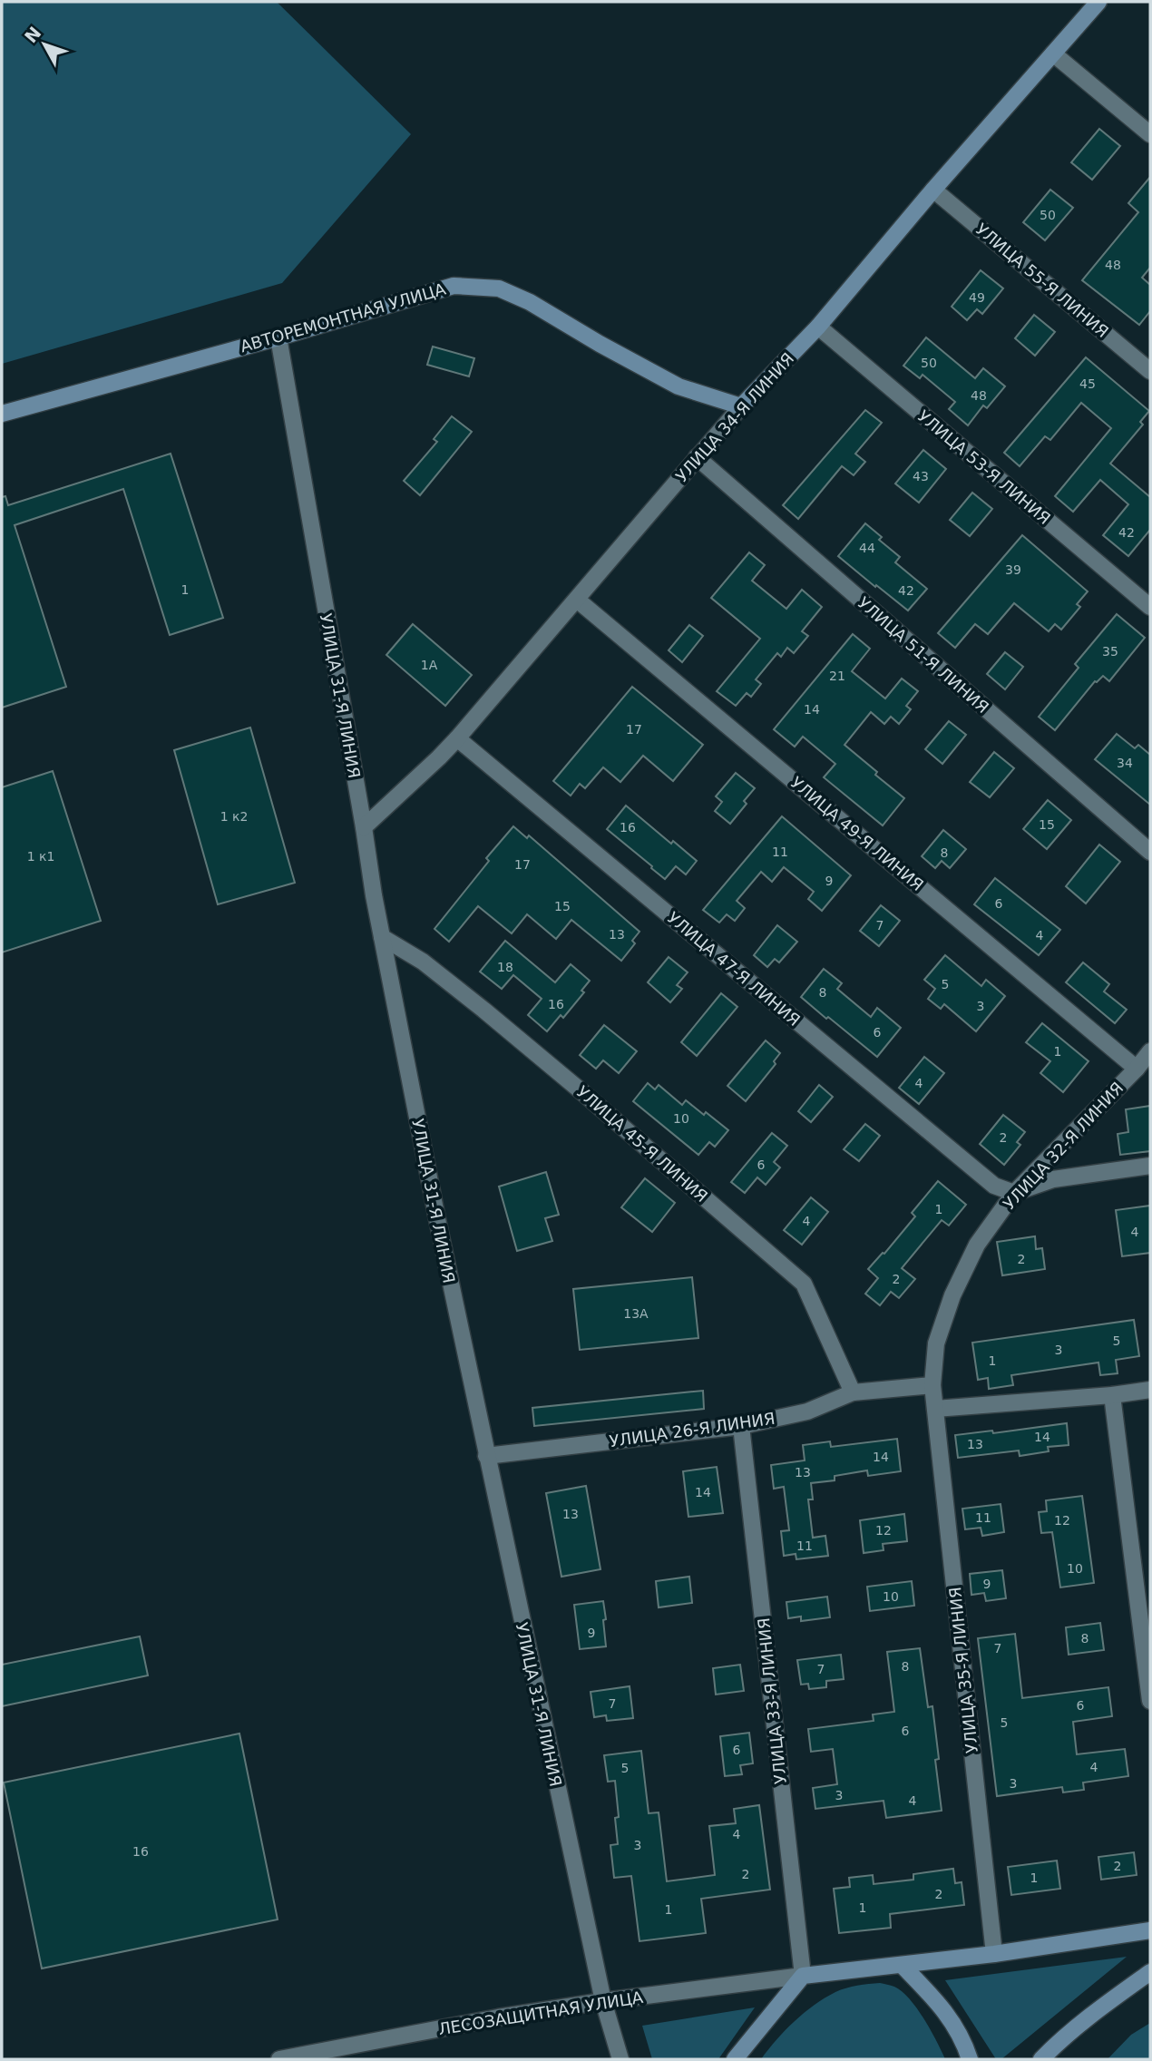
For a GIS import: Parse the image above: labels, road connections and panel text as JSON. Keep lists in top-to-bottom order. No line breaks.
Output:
{"streets":{"main road":["АВТОРЕМОНТНАЯ УЛИЦА","УЛИЦА 34-Я ЛИНИЯ"],"street":["УЛИЦА 55-Я ЛИНИЯ","УЛИЦА 53-Я ЛИНИЯ","УЛИЦА 51-Я ЛИНИЯ","УЛИЦА 31-Я ЛИНИЯ","УЛИЦА 49-Я ЛИНИЯ","УЛИЦА 47-Я ЛИНИЯ","УЛИЦА 45-Я ЛИНИЯ","УЛИЦА 32-Я ЛИНИЯ","УЛИЦА 26-Я ЛИНИЯ","УЛИЦА 35-Я ЛИНИЯ","УЛИЦА 33-Я ЛИНИЯ","ЛЕСОЗАЩИТНАЯ УЛИЦА"]},"crossings":[["УЛИЦА 55-Я ЛИНИЯ","УЛИЦА 34-Я ЛИНИЯ"],["АВТОРЕМОНТНАЯ УЛИЦА","УЛИЦА 34-Я ЛИНИЯ"],["АВТОРЕМОНТНАЯ УЛИЦА","УЛИЦА 31-Я ЛИНИЯ"],["УЛИЦА 34-Я ЛИНИЯ","УЛИЦА 53-Я ЛИНИЯ"],["УЛИЦА 34-Я ЛИНИЯ","УЛИЦА 51-Я ЛИНИЯ"],["УЛИЦА 34-Я ЛИНИЯ","УЛИЦА 31-Я ЛИНИЯ"],["УЛИЦА 34-Я ЛИНИЯ","УЛИЦА 49-Я ЛИНИЯ"],["УЛИЦА 34-Я ЛИНИЯ","УЛИЦА 47-Я ЛИНИЯ"],["УЛИЦА 31-Я ЛИНИЯ","УЛИЦА 45-Я ЛИНИЯ"],["УЛИЦА 31-Я ЛИНИЯ","УЛИЦА 26-Я ЛИНИЯ"],["УЛИЦА 31-Я ЛИНИЯ","ЛЕСОЗАЩИТНАЯ УЛИЦА"],["УЛИЦА 49-Я ЛИНИЯ","УЛИЦА 32-Я ЛИНИЯ"],["УЛИЦА 47-Я ЛИНИЯ","УЛИЦА 32-Я ЛИНИЯ"],["УЛИЦА 45-Я ЛИНИЯ","УЛИЦА 26-Я ЛИНИЯ"],["УЛИЦА 32-Я ЛИНИЯ","УЛИЦА 26-Я ЛИНИЯ"],["УЛИЦА 32-Я ЛИНИЯ","УЛИЦА 35-Я ЛИНИЯ"],["УЛИЦА 26-Я ЛИНИЯ","УЛИЦА 35-Я ЛИНИЯ"],["УЛИЦА 26-Я ЛИНИЯ","УЛИЦА 33-Я ЛИНИЯ"],["УЛИЦА 33-Я ЛИНИЯ","ЛЕСОЗАЩИТНАЯ УЛИЦА"]],"house_numbers":["50","48","49","50","45","48","43","42","44","39","1","42","35","1А","21","14","17","34","1 к2","15","16","11","8","1 к1","17","9","6","15","7","13","4","18","5","8","16","3","6","1","4","10","2","6","1","4","4","2","2","13А","5","3","1","14","13","14","13","14","13","11","12","12","11","10","9","10","9","8","7","8","7","7","6","5","6","6","4","5","3","3","4","4","3","16","2","2","1","2","1","1"],"north":"top left"}
